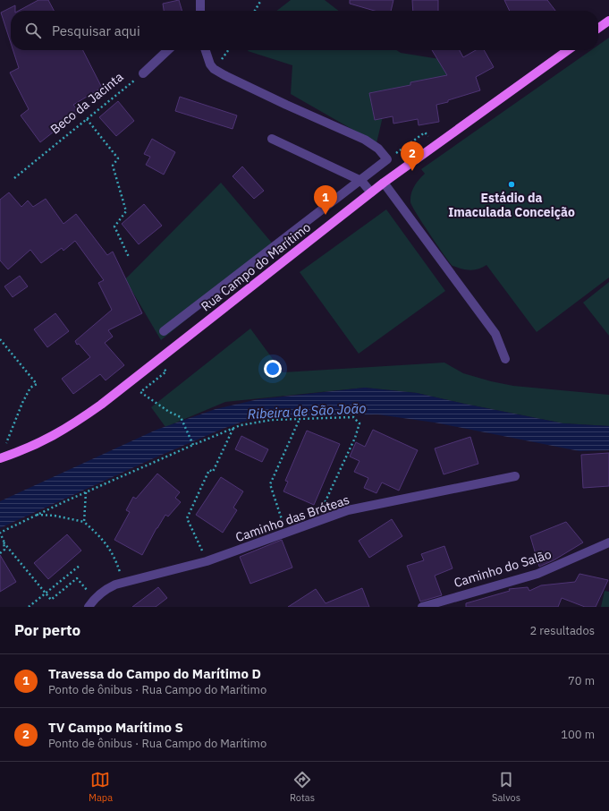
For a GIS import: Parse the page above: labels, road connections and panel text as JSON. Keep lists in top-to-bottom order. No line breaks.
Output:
{"streets":{"main road":["Rua Campo do Marítimo"],"street":["Beco da Jacinta","Caminho das Bróteas","Caminho do Salão"]},"water":["Ribeira de São João"],"places":["Estádio da Imaculada Conceição"],"page":{"search":"Pesquisar aqui","pins":["2","1"],"heading":["Por perto","2 resultados"],"list":[{"mark":"1","name":"Travessa do Campo do Marítimo D","note":"Ponto de ônibus · Rua Campo do Marítimo","value":"70 m"},{"mark":"2","name":"TV Campo Marítimo S","note":"Ponto de ônibus · Rua Campo do Marítimo","value":"100 m"}],"nav":["Mapa","Rotas","Salvos"]}}
